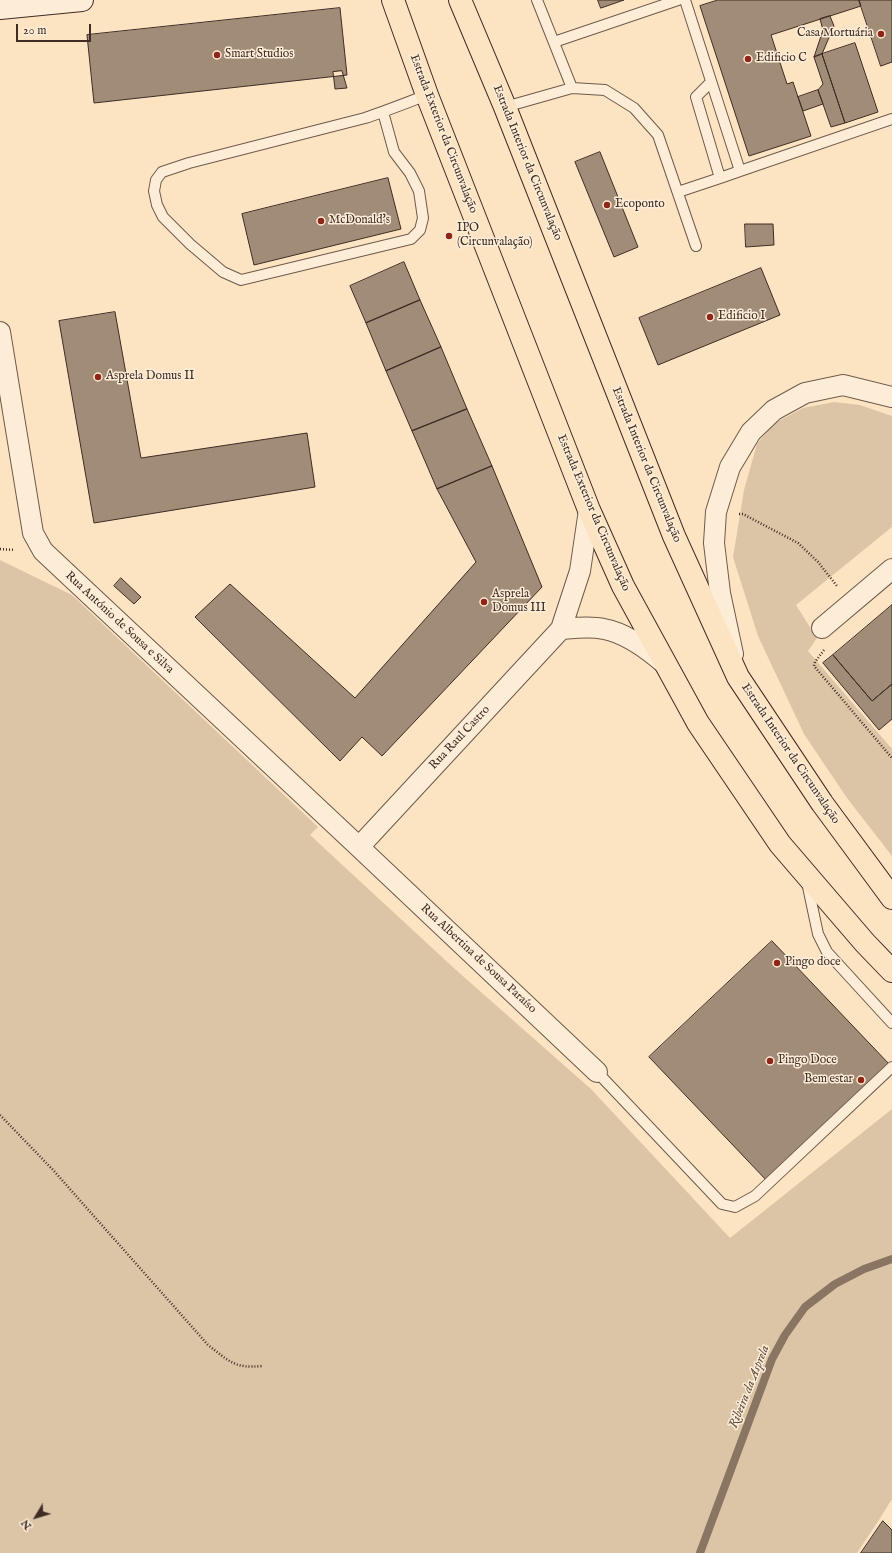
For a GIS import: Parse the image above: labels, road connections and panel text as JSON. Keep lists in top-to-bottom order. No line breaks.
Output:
{"streets":{"main road":["Estrada Exterior da Circunvalação","Estrada Interior da Circunvalação"],"street":["Rua António de Sousa e Silva","Rua Raul Castro","Rua Albertina de Sousa Paraíso"]},"crossings":[["Estrada Exterior da Circunvalação","Rua Raul Castro"],["Rua António de Sousa e Silva","Rua Raul Castro"],["Rua António de Sousa e Silva","Rua Albertina de Sousa Paraíso"],["Rua Raul Castro","Rua Albertina de Sousa Paraíso"]],"water":["Ribeira da Asprela"],"places":["Casa Mortuária","Smart Studios","Edificio C","Ecoponto","McDonald's","IPO (Circunvalação)","Edificio I","Asprela Domus II","Asprela Domus III","Pingo doce","Pingo Doce","Bem estar"],"scale_bar":"20 m","north":"bottom left"}
